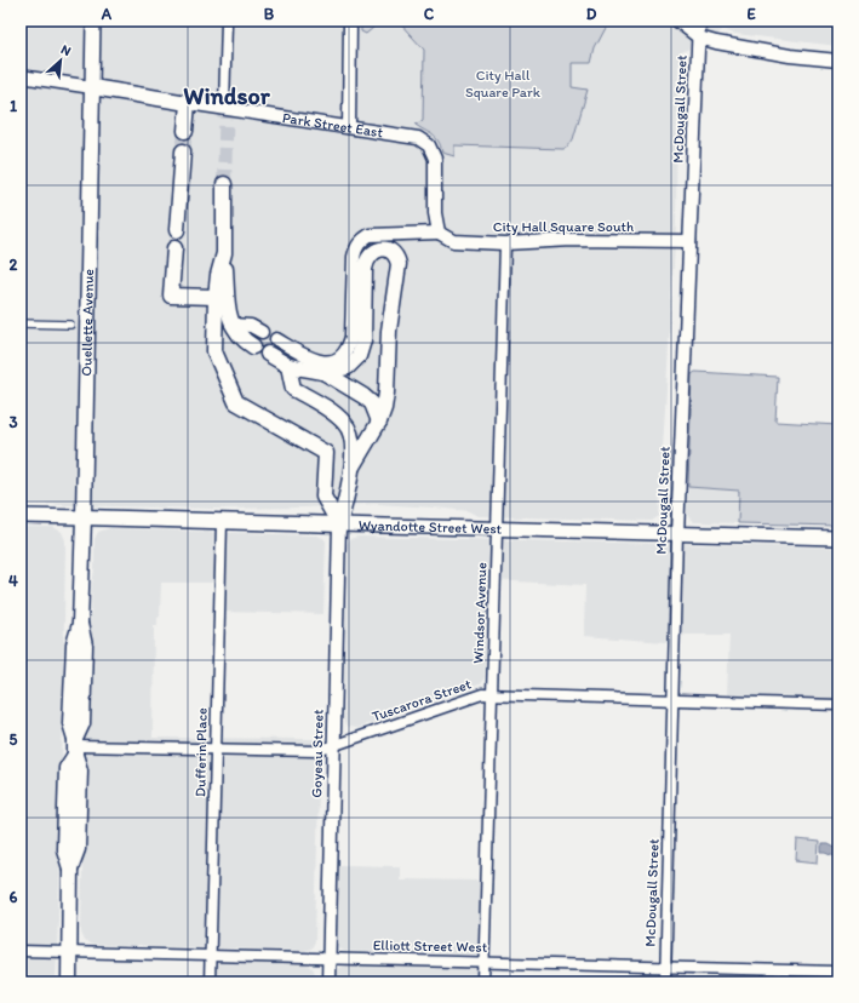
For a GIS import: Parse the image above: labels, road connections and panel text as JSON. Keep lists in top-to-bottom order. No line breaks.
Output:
{"streets":{"main road":["Park Street East","Ouellette Avenue","Wyandotte Street West"],"street":["McDougall Street","City Hall Square South","Windsor Avenue","Tuscarora Street","Dufferin Place","Goyeau Street","Elliott Street West"]},"crossings":[["McDougall Street","City Hall Square South"],["McDougall Street","Wyandotte Street West"],["McDougall Street","Tuscarora Street"],["McDougall Street","Elliott Street West"],["Park Street East","City Hall Square South"],["Park Street East","Ouellette Avenue"],["City Hall Square South","Windsor Avenue"],["Ouellette Avenue","Wyandotte Street West"],["Ouellette Avenue","Tuscarora Street"],["Ouellette Avenue","Elliott Street West"],["Wyandotte Street West","Windsor Avenue"],["Wyandotte Street West","Dufferin Place"],["Wyandotte Street West","Goyeau Street"],["Windsor Avenue","Tuscarora Street"],["Windsor Avenue","Elliott Street West"],["Tuscarora Street","Dufferin Place"],["Tuscarora Street","Goyeau Street"],["Dufferin Place","Elliott Street West"],["Goyeau Street","Elliott Street West"]],"districts":["Windsor"],"parks":["City Hall Square Park"],"north":"top right","grid":{"columns":["A","B","C","D","E"],"rows":["1","2","3","4","5","6"]}}
